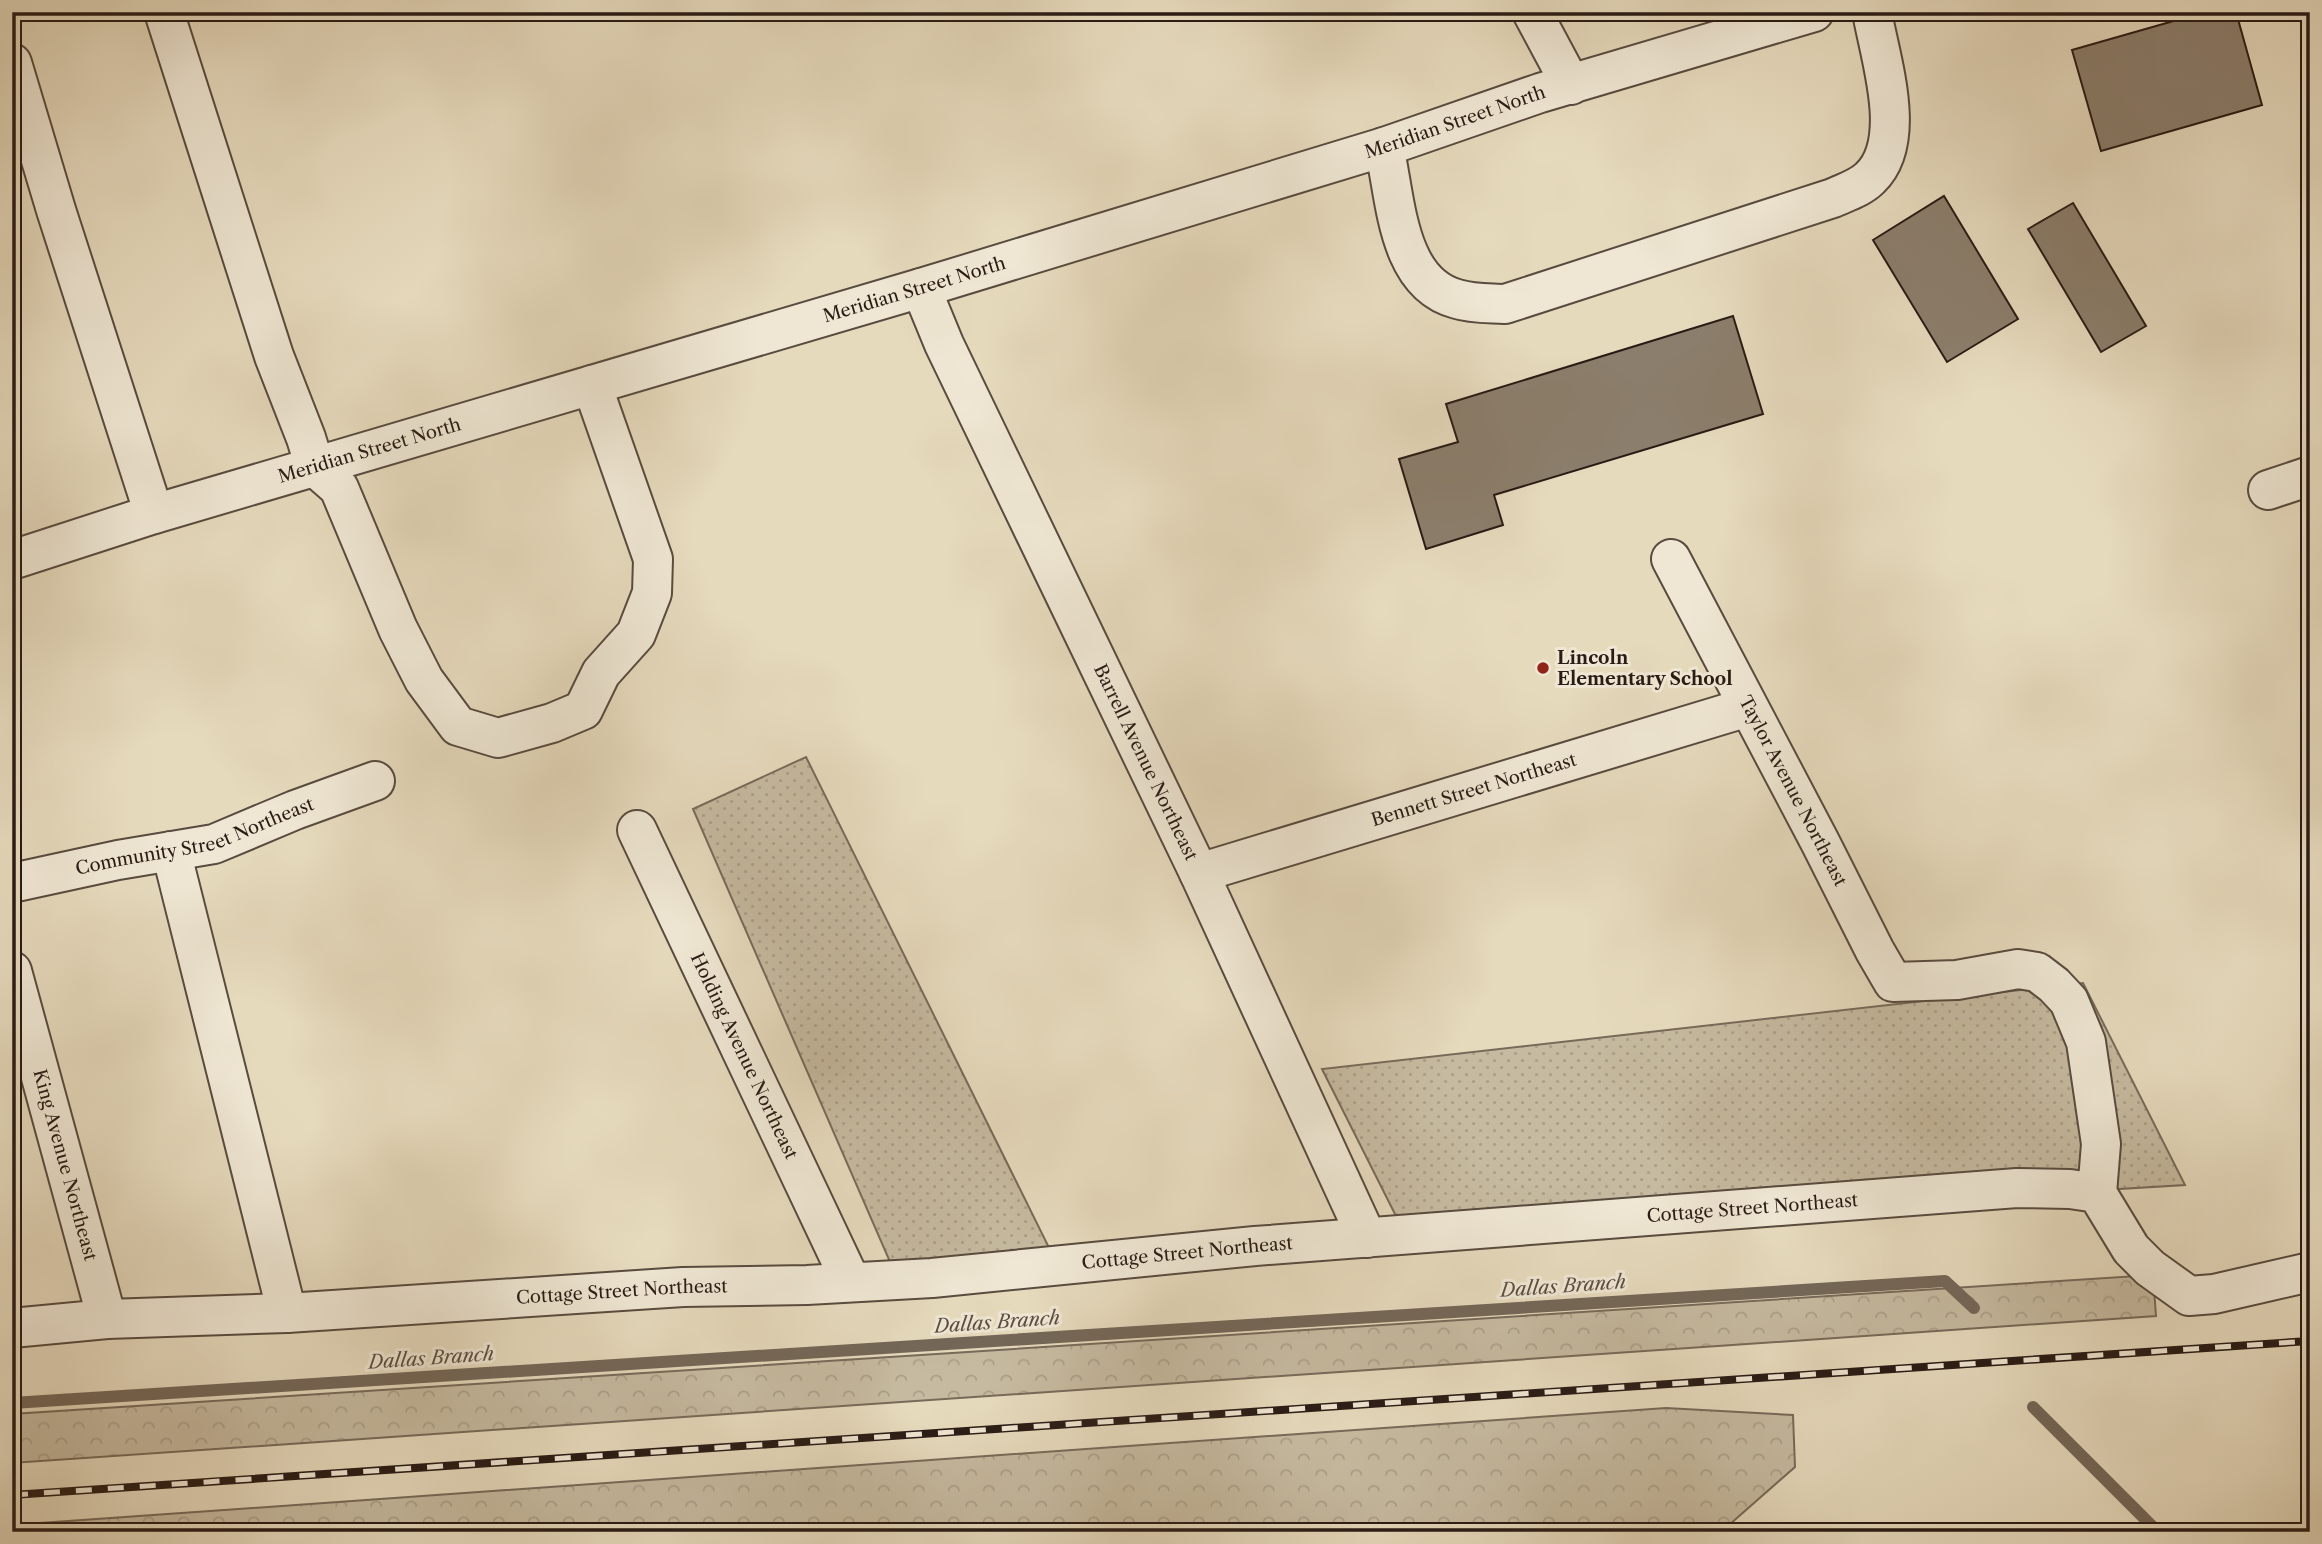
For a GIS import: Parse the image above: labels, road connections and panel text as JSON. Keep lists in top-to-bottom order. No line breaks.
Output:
{"streets":{"street":["Meridian Street North","Barrell Avenue Northeast","Bennett Street Northeast","Taylor Avenue Northeast","Community Street Northeast","Holding Avenue Northeast","King Avenue Northeast","Cottage Street Northeast"]},"crossings":[["Meridian Street North","Barrell Avenue Northeast"],["Barrell Avenue Northeast","Bennett Street Northeast"],["Barrell Avenue Northeast","Cottage Street Northeast"],["Bennett Street Northeast","Taylor Avenue Northeast"],["Taylor Avenue Northeast","Cottage Street Northeast"],["Holding Avenue Northeast","Cottage Street Northeast"],["King Avenue Northeast","Cottage Street Northeast"]],"water":["Dallas Branch"],"places":["Lincoln Elementary School"]}
